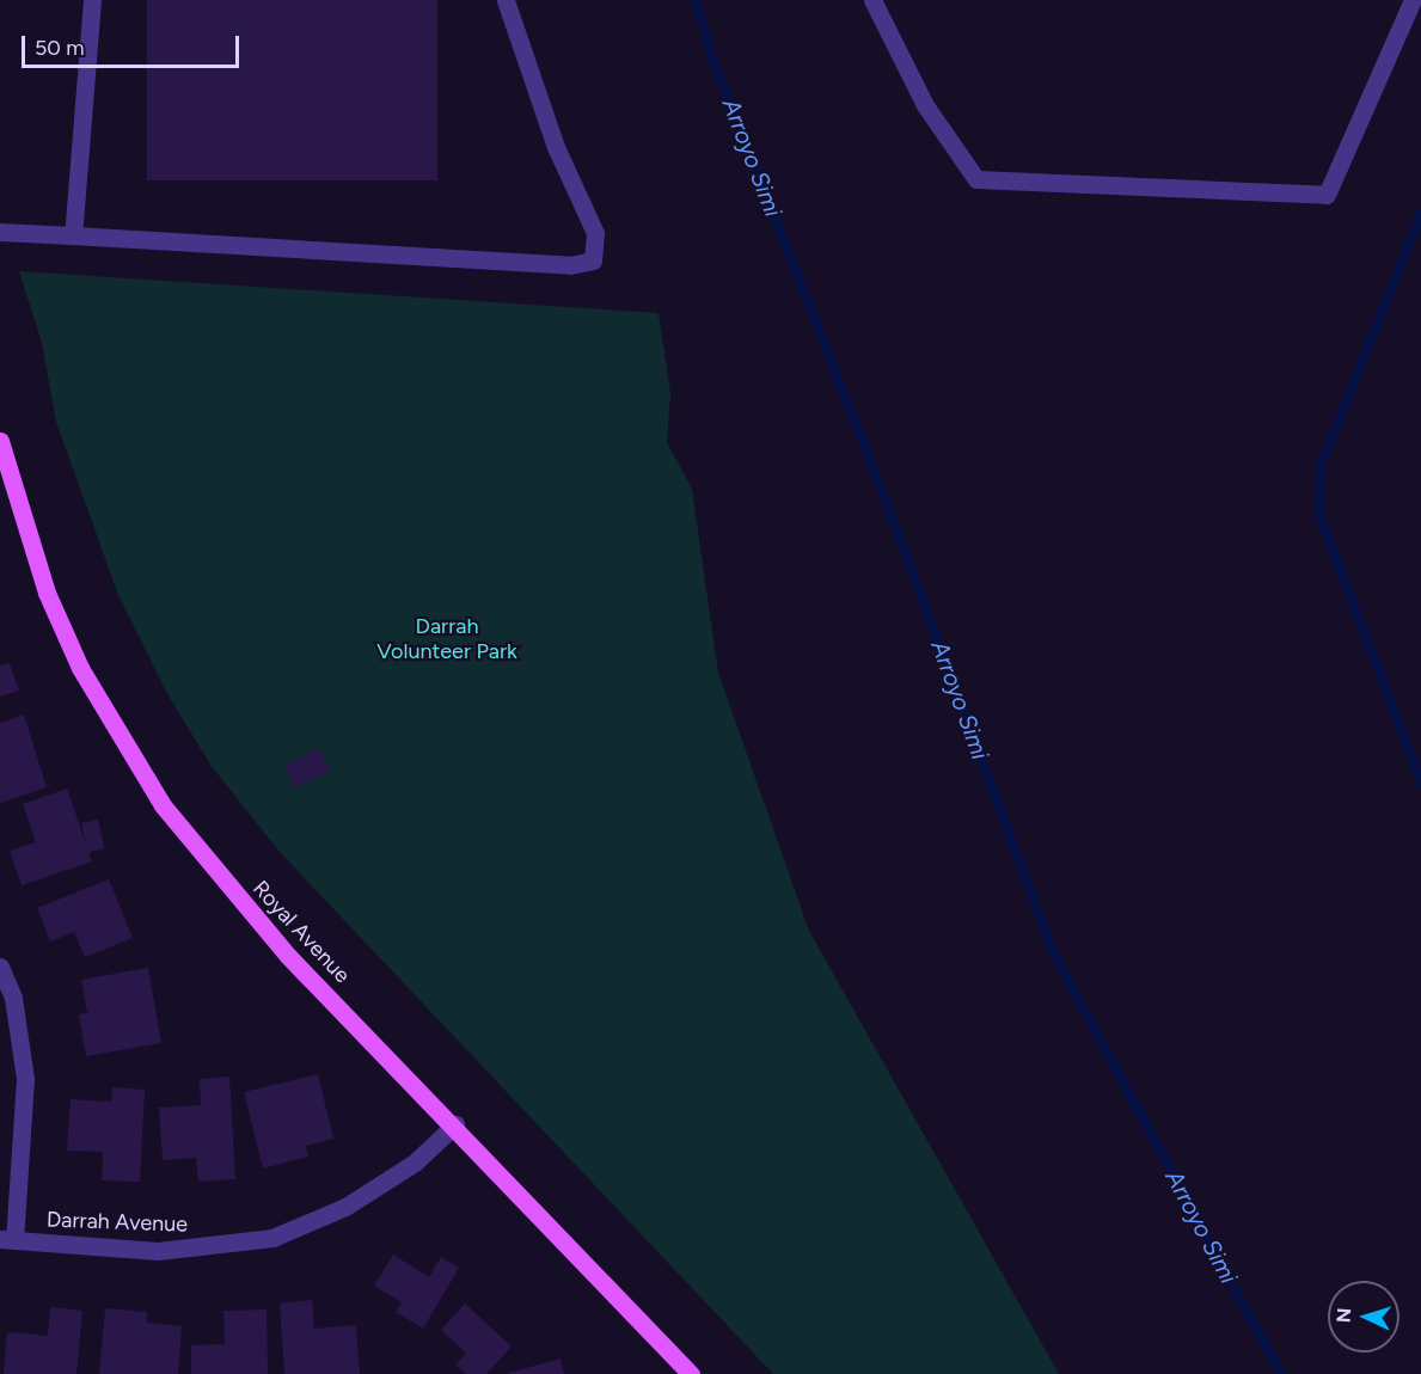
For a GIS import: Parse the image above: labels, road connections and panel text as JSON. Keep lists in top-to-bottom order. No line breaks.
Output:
{"streets":{"main road":["Royal Avenue"],"street":["Darrah Avenue"]},"crossings":[["Royal Avenue","Darrah Avenue"]],"water":["Arroyo Simi"],"parks":["Darrah Volunteer Park"],"scale_bar":"50 m","north":"left"}
